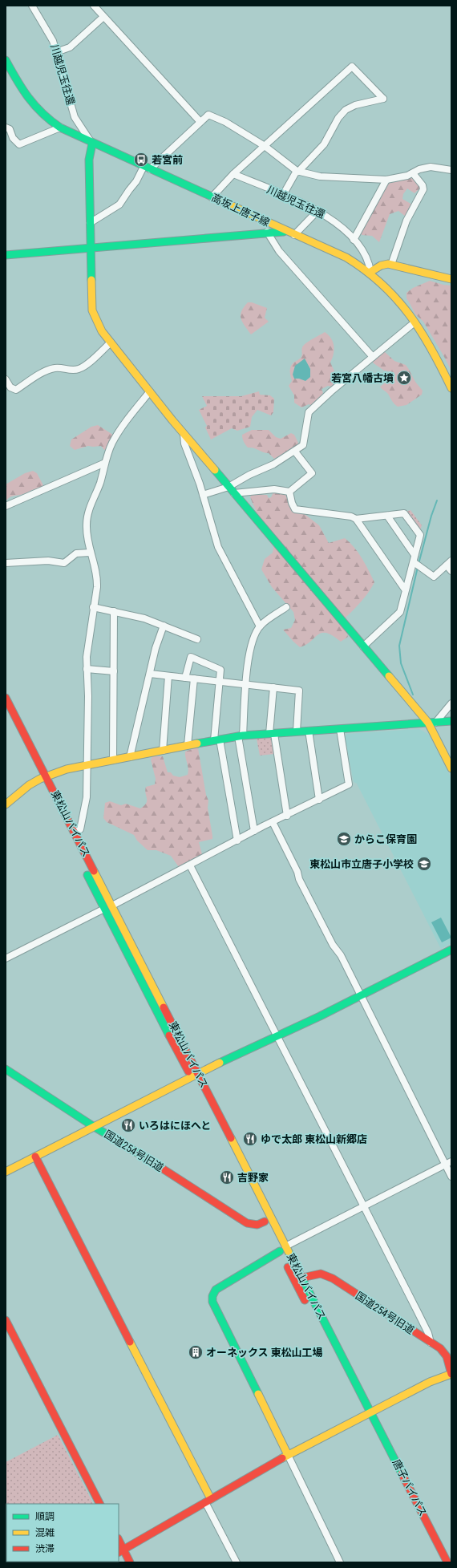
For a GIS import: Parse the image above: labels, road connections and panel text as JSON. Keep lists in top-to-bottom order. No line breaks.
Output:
{"streets":{"main road":["高坂上唐子線","東松山バイパス","国道254号旧道","唐子バイパス"],"street":["川越児玉往還"]},"crossings":[["川越児玉往還","高坂上唐子線"],["東松山バイパス","国道254号旧道"],["東松山バイパス","唐子バイパス"]],"places":{"bus stop":["若宮前"],"place":["若宮八幡古墳"],"school or university":["からこ保育園","東松山市立唐子小学校"],"restaurant":["いろはにほへと","ゆで太郎 東松山新郷店","吉野家"],"building":["オーネックス 東松山工場"]},"legend":["順調","混雑","渋滞"]}
